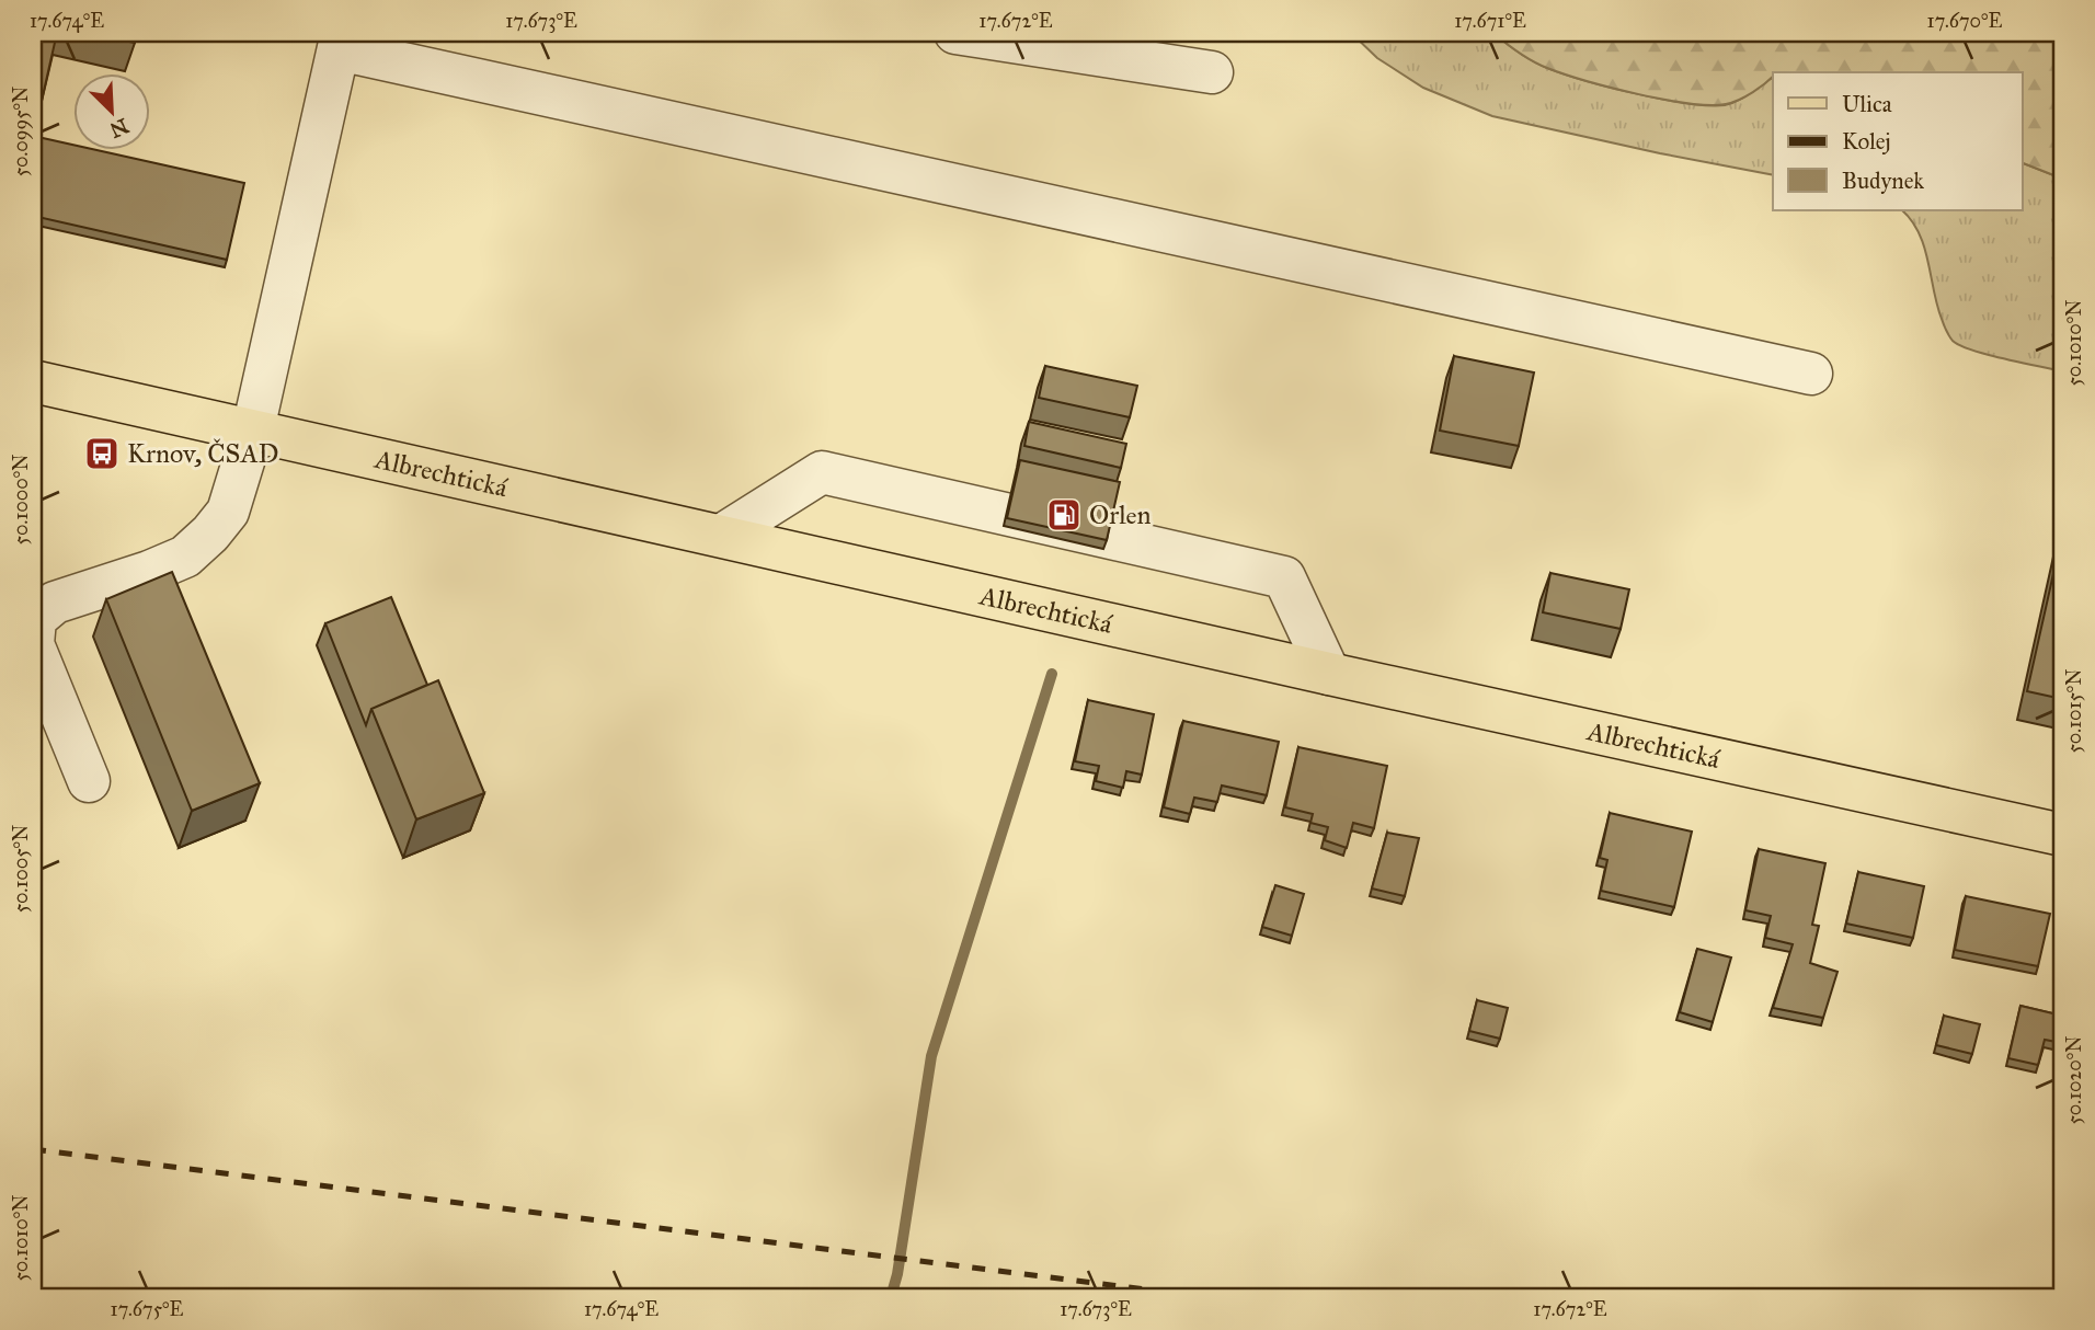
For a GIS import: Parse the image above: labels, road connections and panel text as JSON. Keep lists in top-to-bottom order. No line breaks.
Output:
{"streets":{"main road":["Albrechtická"]},"places":{"bus stop":["Krnov, ČSAD"],"fuel station":["Orlen"]},"legend":["Ulica","Kolej","Budynek"],"north":"bottom right","coordinates":["17.674°E","17.673°E","17.672°E","17.671°E","17.670°E","50.0995°N","50.1010°N","50.1000°N","50.1015°N","50.1005°N","50.1020°N","17.675°E"]}
